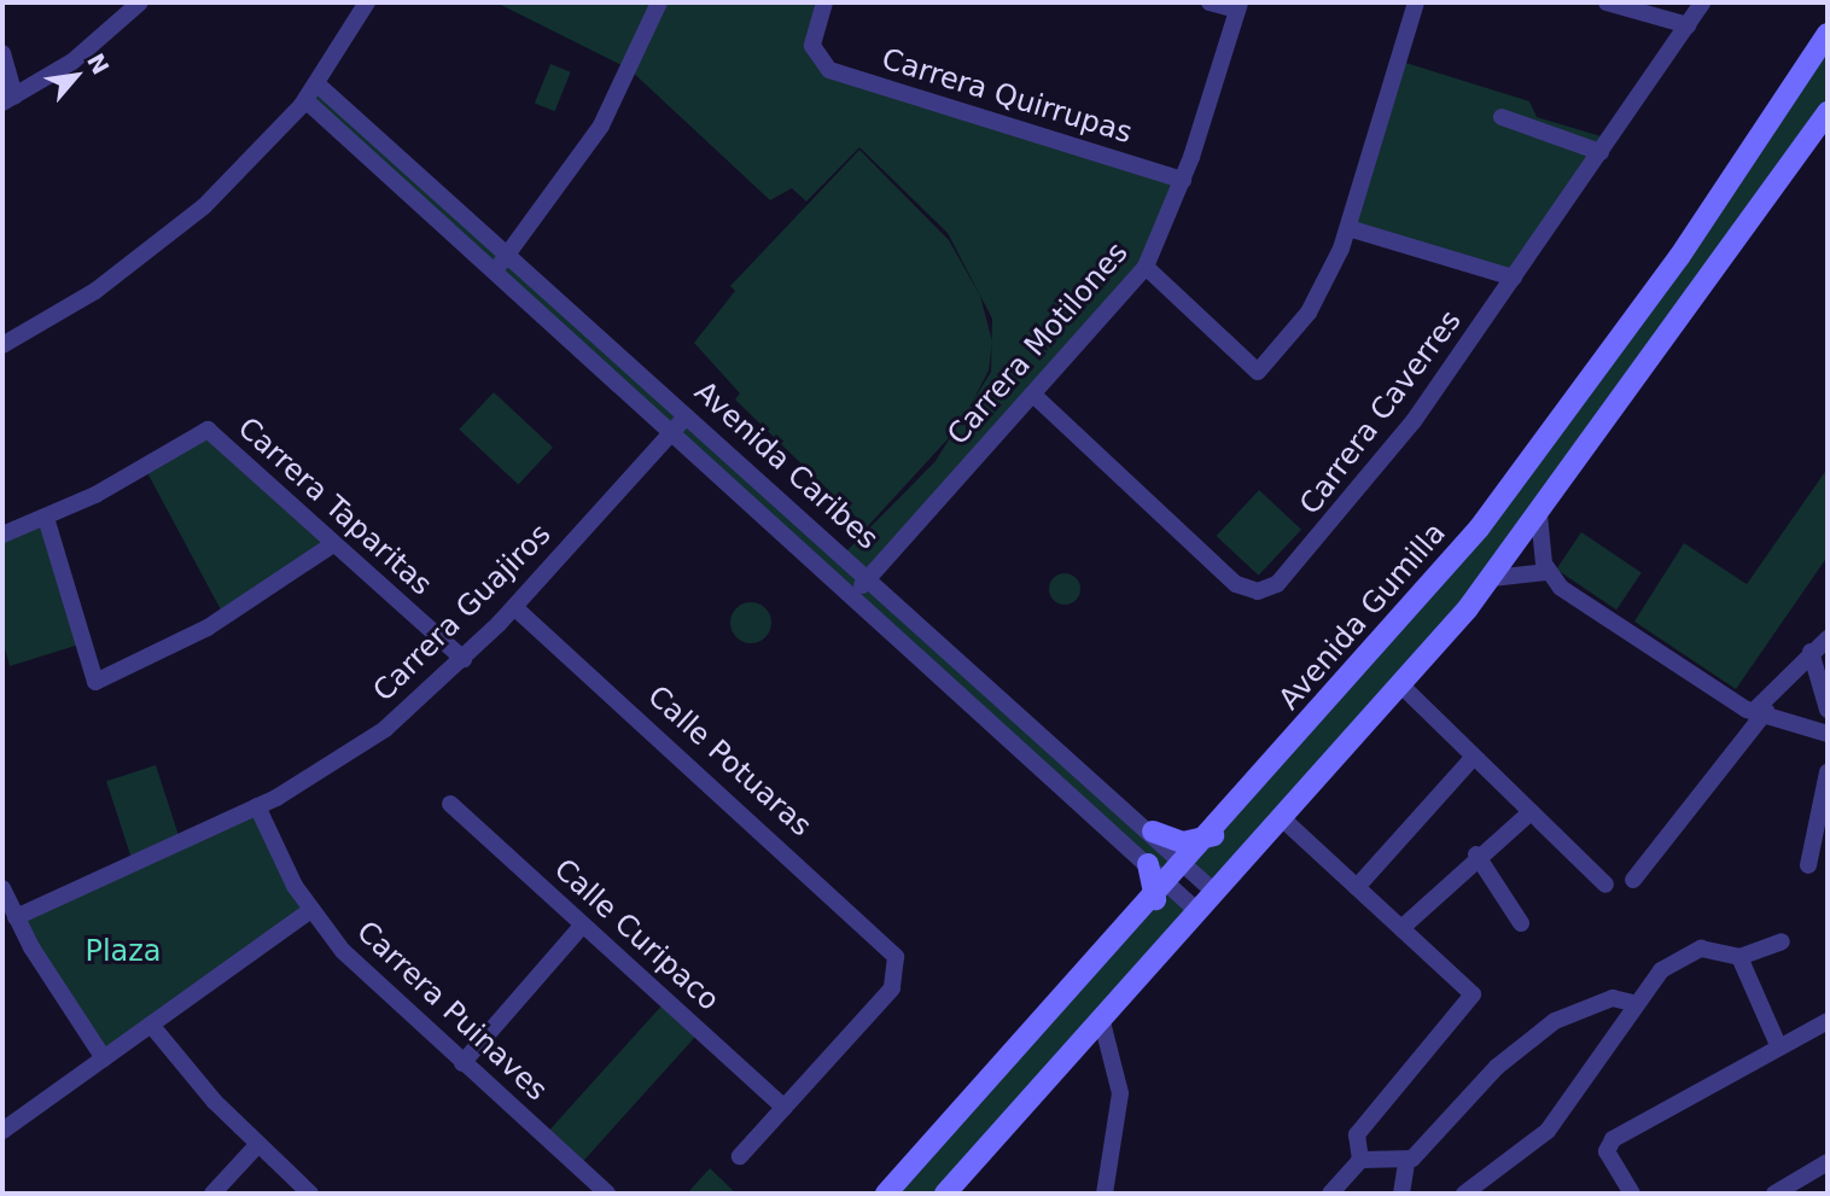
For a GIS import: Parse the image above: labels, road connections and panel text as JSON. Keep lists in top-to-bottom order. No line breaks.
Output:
{"streets":{"main road":["Avenida Gumilla"],"street":["Carrera Quirrupas","Carrera Motilones","Carrera Caverres","Avenida Caribes","Carrera Taparitas","Carrera Guajiros","Calle Potuaras","Calle Curipaco","Carrera Puinaves"]},"crossings":[["Carrera Quirrupas","Carrera Motilones"],["Carrera Motilones","Carrera Caverres"],["Carrera Motilones","Avenida Caribes"],["Avenida Caribes","Carrera Guajiros"],["Avenida Caribes","Avenida Gumilla"],["Carrera Taparitas","Carrera Guajiros"],["Carrera Guajiros","Calle Potuaras"],["Carrera Guajiros","Carrera Puinaves"],["Calle Potuaras","Calle Curipaco"]],"parks":["Plaza"],"north":"top right"}
